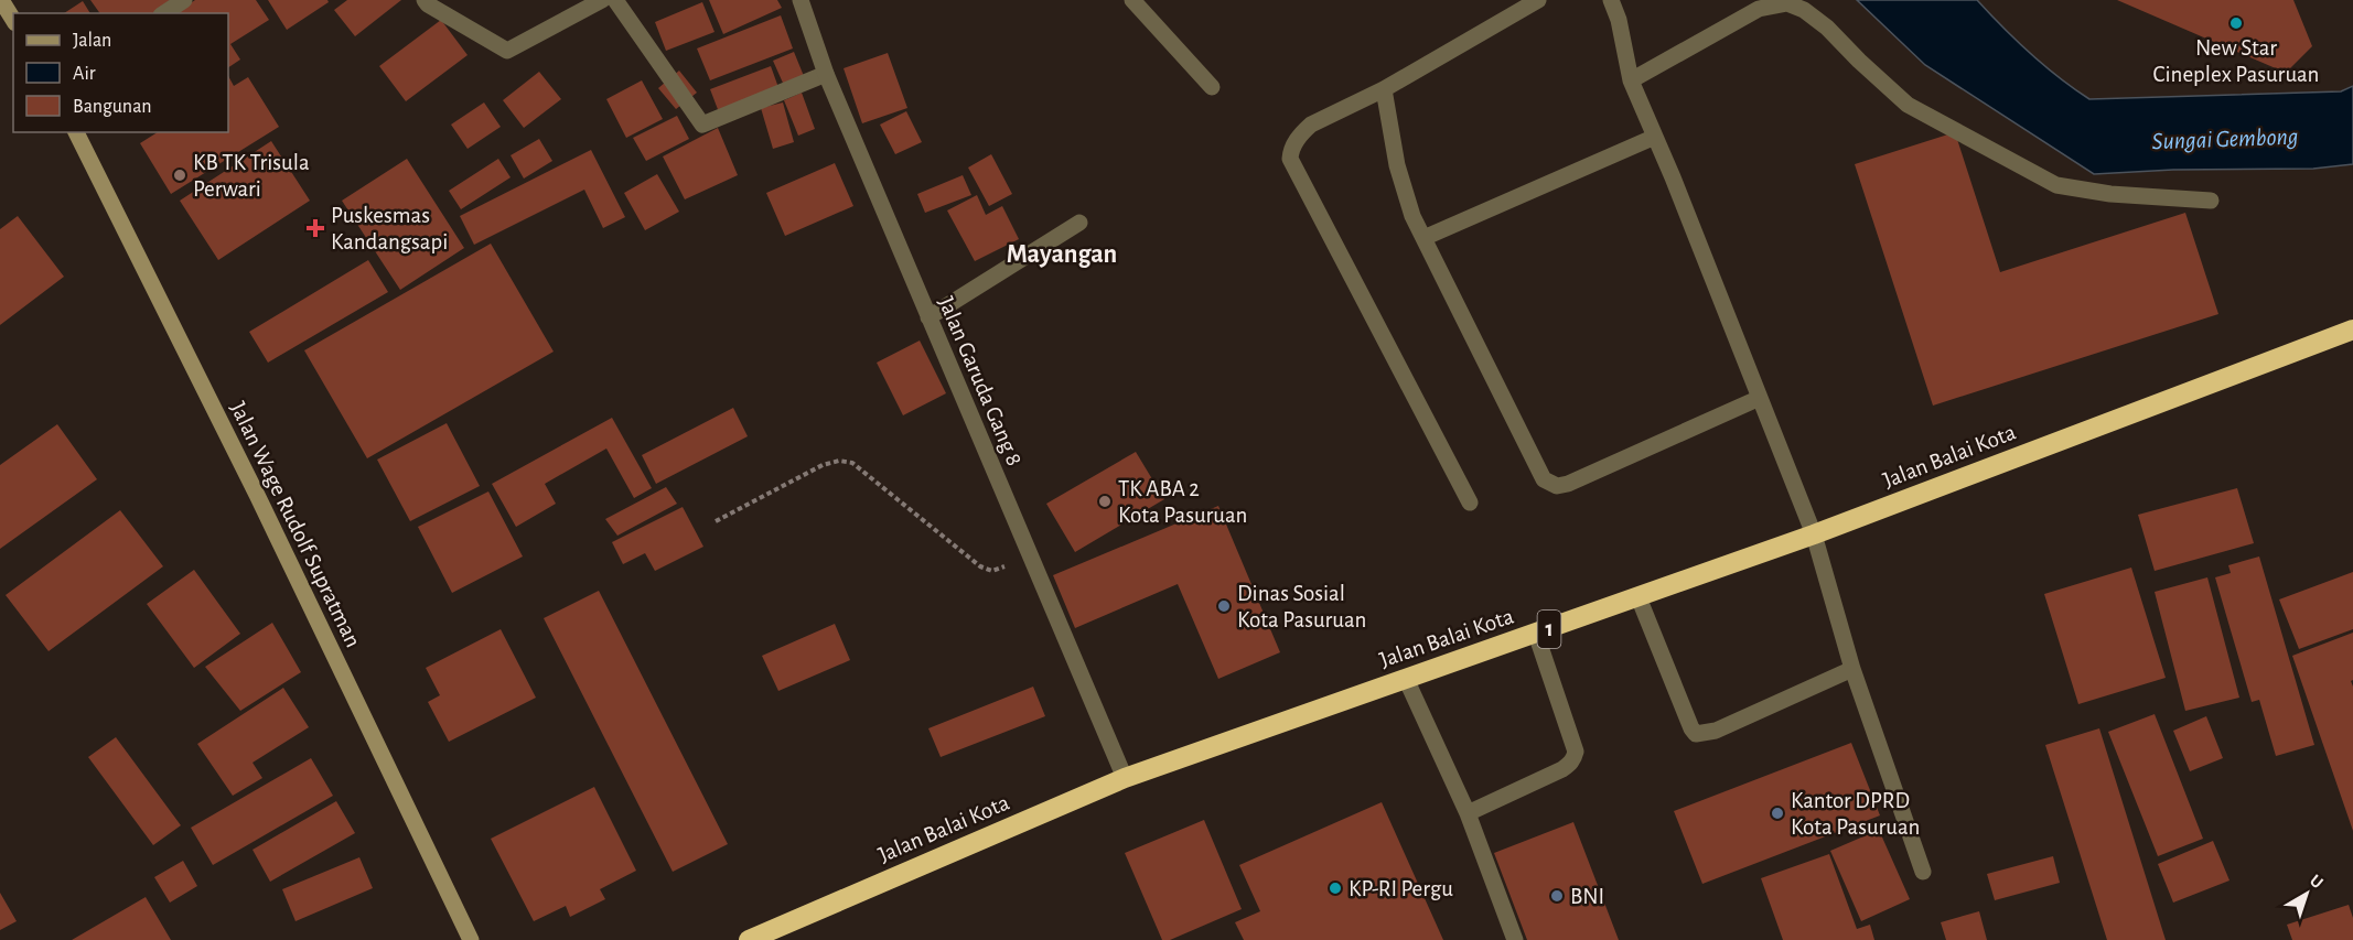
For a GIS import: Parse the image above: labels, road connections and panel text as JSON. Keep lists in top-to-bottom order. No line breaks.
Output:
{"streets":{"highway":["Jalan Balai Kota","1"],"main road":["Jalan Wage Rudolf Supratman"],"street":["Jalan Garuda Gang 8"]},"crossings":[["Jalan Garuda Gang 8","Jalan Balai Kota"]],"districts":["Mayangan"],"water":["Sungai Gembong"],"places":{"other":["New Star Cineplex Pasuruan","KB TK Trisula Perwari","TK ABA 2 Kota Pasuruan","Dinas Sosial Kota Pasuruan","Kantor DPRD Kota Pasuruan","KP-RI Pergu","BNI"],"health":["Puskesmas Kandangsapi"]},"legend":["Jalan","Air","Bangunan"],"north":"top right"}
